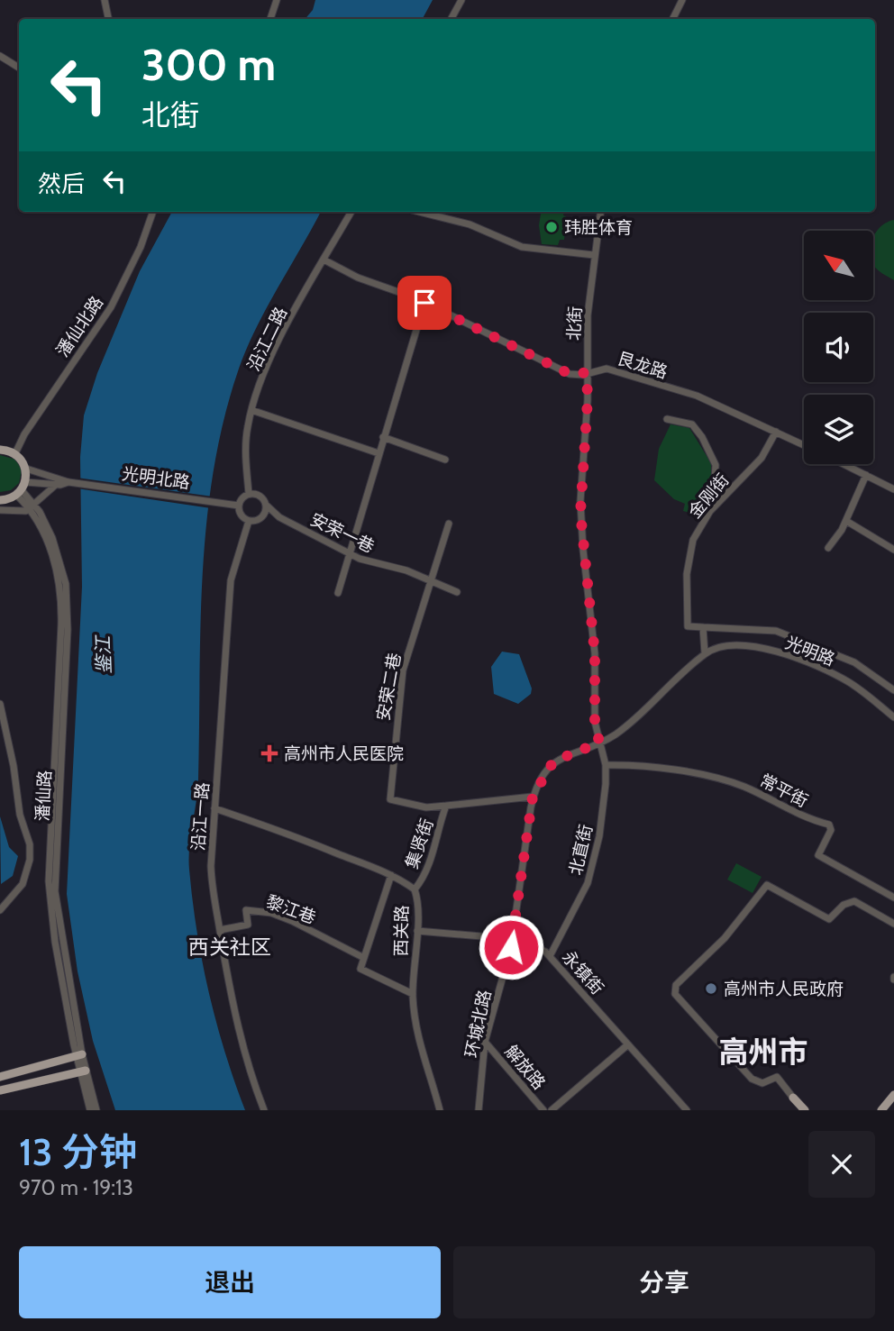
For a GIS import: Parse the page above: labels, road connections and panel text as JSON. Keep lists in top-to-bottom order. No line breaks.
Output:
{"streets":{"main road":["光明北路"],"street":["北街","潘仙北路","沿江二路","艮龙路","金刚街","安荣一巷","光明路","安荣二巷","常平街","潘仙路","沿江一路","集贤街","北直街","黎江巷","西关路","永镇街","环城北路","解放路"]},"crossings":[["北街","艮龙路"],["北街","北直街"],["北街","环城北路"],["沿江二路","艮龙路"],["沿江二路","光明北路"],["沿江二路","沿江一路"],["艮龙路","金刚街"],["光明北路","潘仙路"],["光明北路","沿江一路"],["安荣一巷","安荣二巷"],["光明路","环城北路"],["安荣二巷","集贤街"],["常平街","北直街"],["沿江一路","黎江巷"],["沿江一路","西关路"],["集贤街","西关路"],["集贤街","环城北路"],["北直街","永镇街"],["北直街","环城北路"],["西关路","永镇街"],["永镇街","环城北路"],["环城北路","解放路"]],"districts":["西关社区","高州市"],"water":["鉴江"],"places":{"other":["玮胜体育","高州市人民政府"],"health":["高州市人民医院"]},"north":"top left","page":{"turn":["300 m","北街"],"then":"然后","heading":["13 分钟","970 m · 19:13"],"buttons":["退出","分享"]}}
